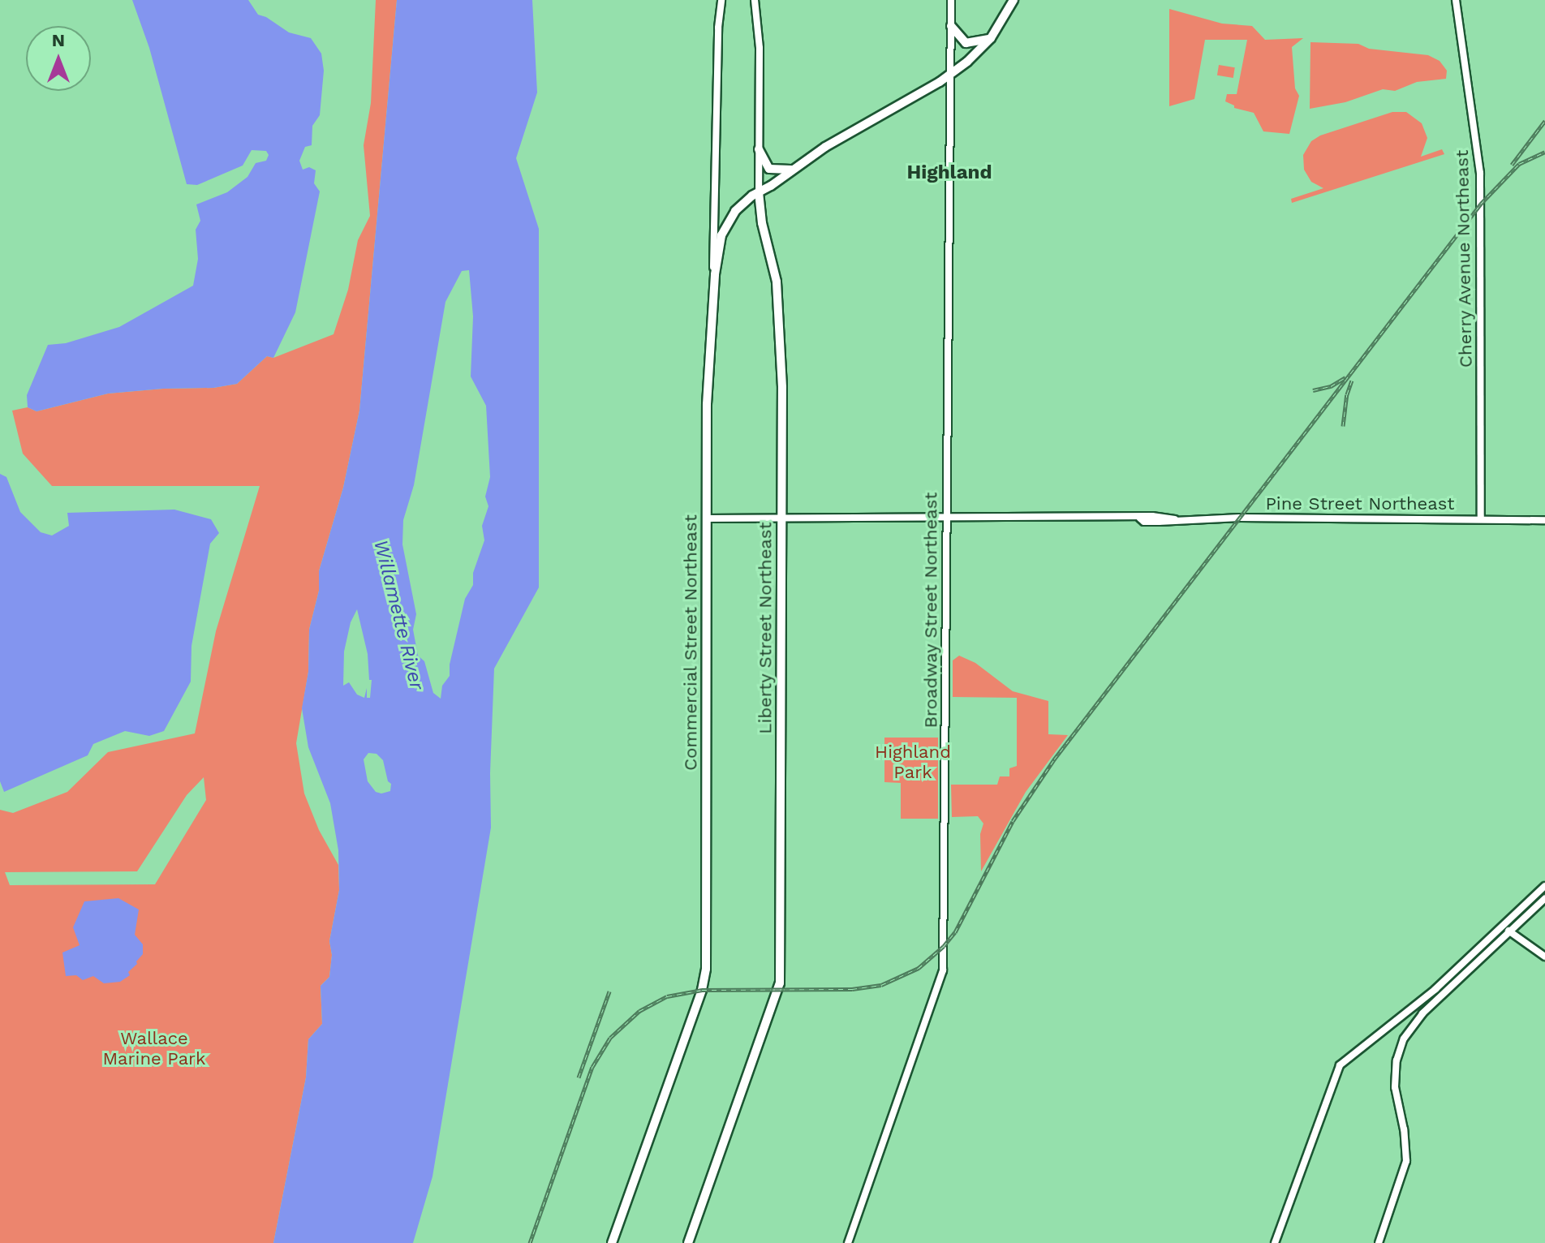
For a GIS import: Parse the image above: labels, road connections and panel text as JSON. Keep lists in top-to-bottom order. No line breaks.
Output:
{"streets":{"highway":["Liberty Street Northeast","Commercial Street Northeast"],"main road":["Cherry Avenue Northeast","Pine Street Northeast","Broadway Street Northeast"]},"crossings":[["Cherry Avenue Northeast","Pine Street Northeast"],["Pine Street Northeast","Broadway Street Northeast"],["Pine Street Northeast","Liberty Street Northeast"],["Pine Street Northeast","Commercial Street Northeast"]],"districts":["Highland"],"water":["Willamette River"],"parks":["Highland Park","Wallace Marine Park"],"north":"top"}
